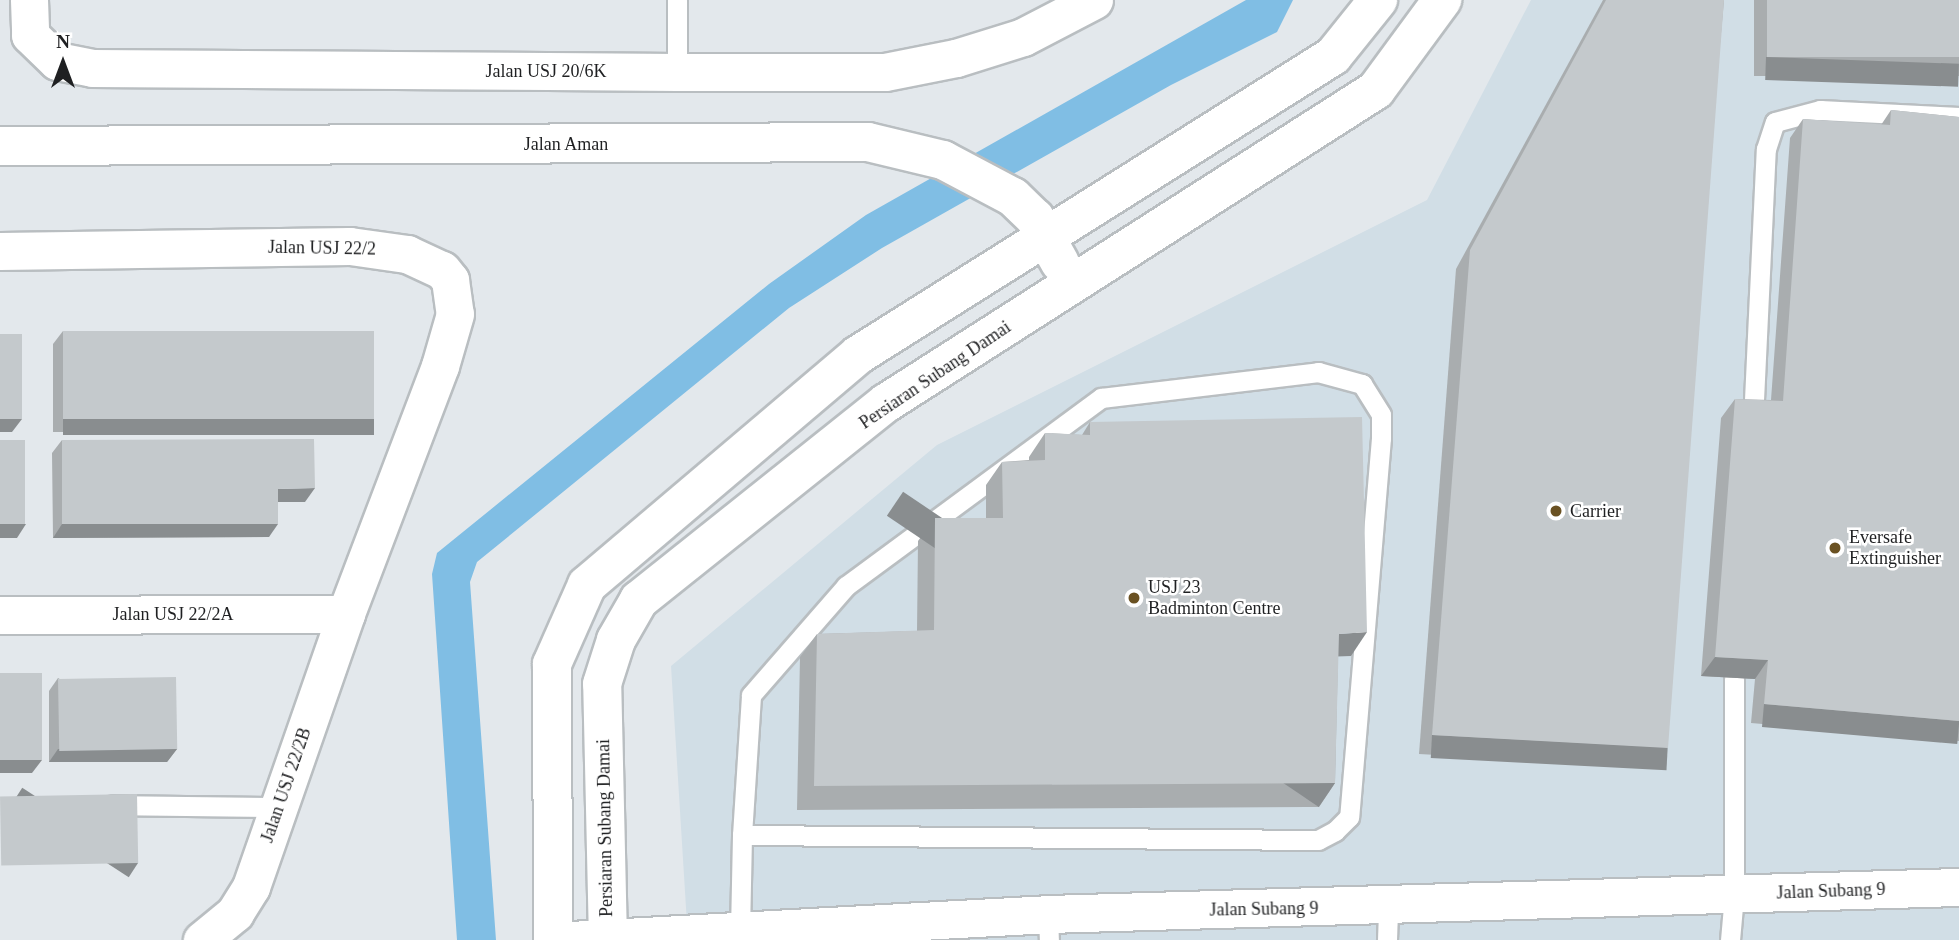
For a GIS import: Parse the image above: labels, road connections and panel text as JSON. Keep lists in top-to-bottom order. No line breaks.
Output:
{"streets":{"street":["Jalan USJ 20/6K","Jalan Aman","Jalan USJ 22/2","Persiaran Subang Damai","Jalan USJ 22/2A","Jalan USJ 22/2B","Jalan Subang 9"]},"crossings":[["Jalan Aman","Persiaran Subang Damai"],["Jalan USJ 22/2","Jalan USJ 22/2A"],["Jalan USJ 22/2","Jalan USJ 22/2B"],["Persiaran Subang Damai","Jalan Subang 9"],["Jalan USJ 22/2A","Jalan USJ 22/2B"]],"places":["Carrier","Eversafe Extinguisher","USJ 23 Badminton Centre"],"north":"top"}
